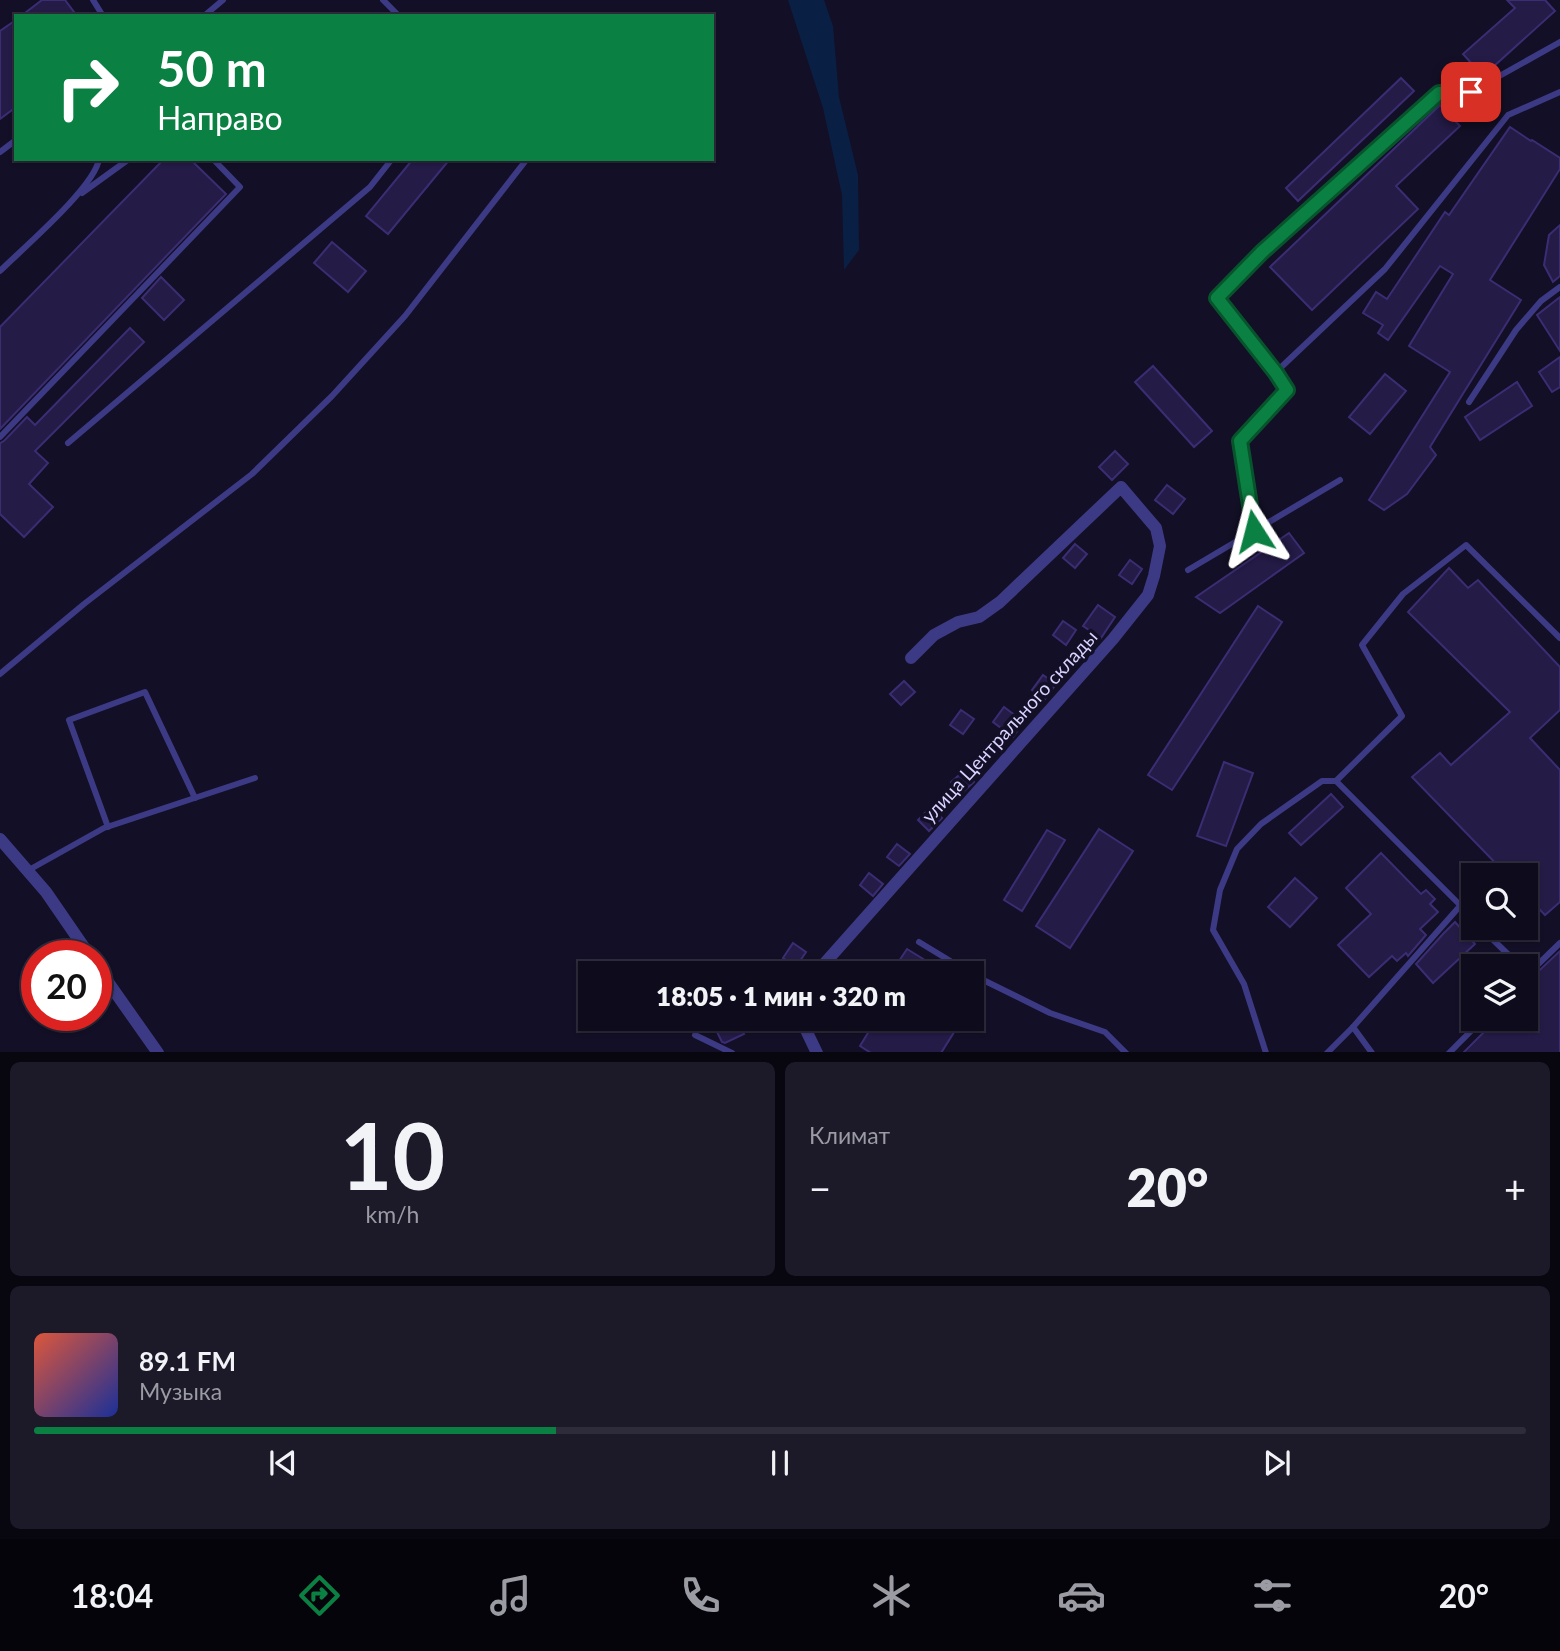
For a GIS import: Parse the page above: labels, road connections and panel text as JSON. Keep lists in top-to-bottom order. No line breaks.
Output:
{"streets":{"street":["улица Центрального склады"]},"page":{"turn":["50 m","Направо"],"limit":"20","trip":"18:05 · 1 мин · 320 m","tile":[["10","km/h"],"Климат"],"heat":["−","20°","+"],"song":["89.1 FM","Музыка"],"tabs":["18:04","20°"]}}
